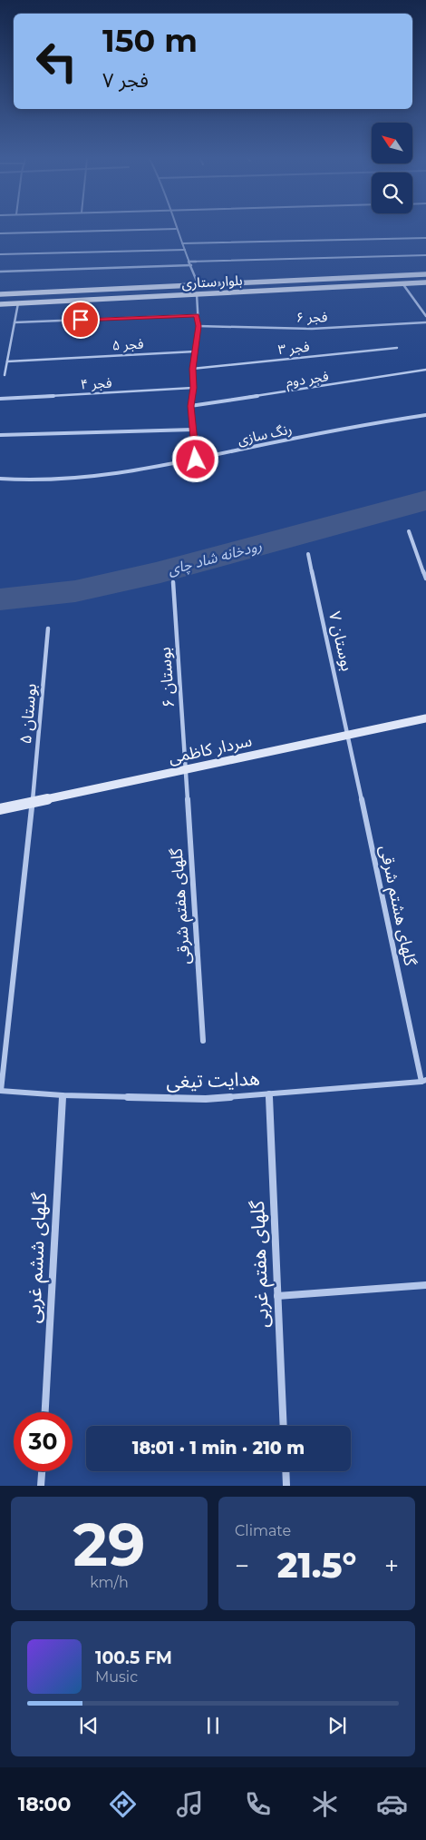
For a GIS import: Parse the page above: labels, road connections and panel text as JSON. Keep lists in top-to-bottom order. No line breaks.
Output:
{"streets":{"main road":["بلوار ستاری","سردار کاظمی"],"street":["فجر ۶","فجر ۵","فجر ۳","فجر دوم","فجر ۴","رنگ سازی","بوستان ۷","بوستان ۶","بوستان ۵","گلهای هشتم شرقی","گلهای هفتم شرقی","هدایت تیغی","گلهای ششم غربی","گلهای هفتم غربی"]},"crossings":[["بوستان ۷","سردار کاظمی"],["بوستان ۷","گلهای هشتم شرقی"],["بوستان ۶","سردار کاظمی"],["بوستان ۶","گلهای هفتم شرقی"],["بوستان ۵","سردار کاظمی"],["بوستان ۵","هدایت تیغی"],["سردار کاظمی","گلهای هشتم شرقی"],["سردار کاظمی","گلهای هفتم شرقی"],["گلهای هشتم شرقی","هدایت تیغی"],["هدایت تیغی","گلهای ششم غربی"],["هدایت تیغی","گلهای هفتم غربی"]],"water":["رودخانه شاد چای"],"north":"top left","page":{"turn":["150 m","فجر ۷"],"limit":"30","trip":"18:01 · 1 min · 210 m","tile":[["29","km/h"],"Climate"],"heat":["−","21.5°","+"],"song":["100.5 FM","Music"],"tabs":"18:00"}}
